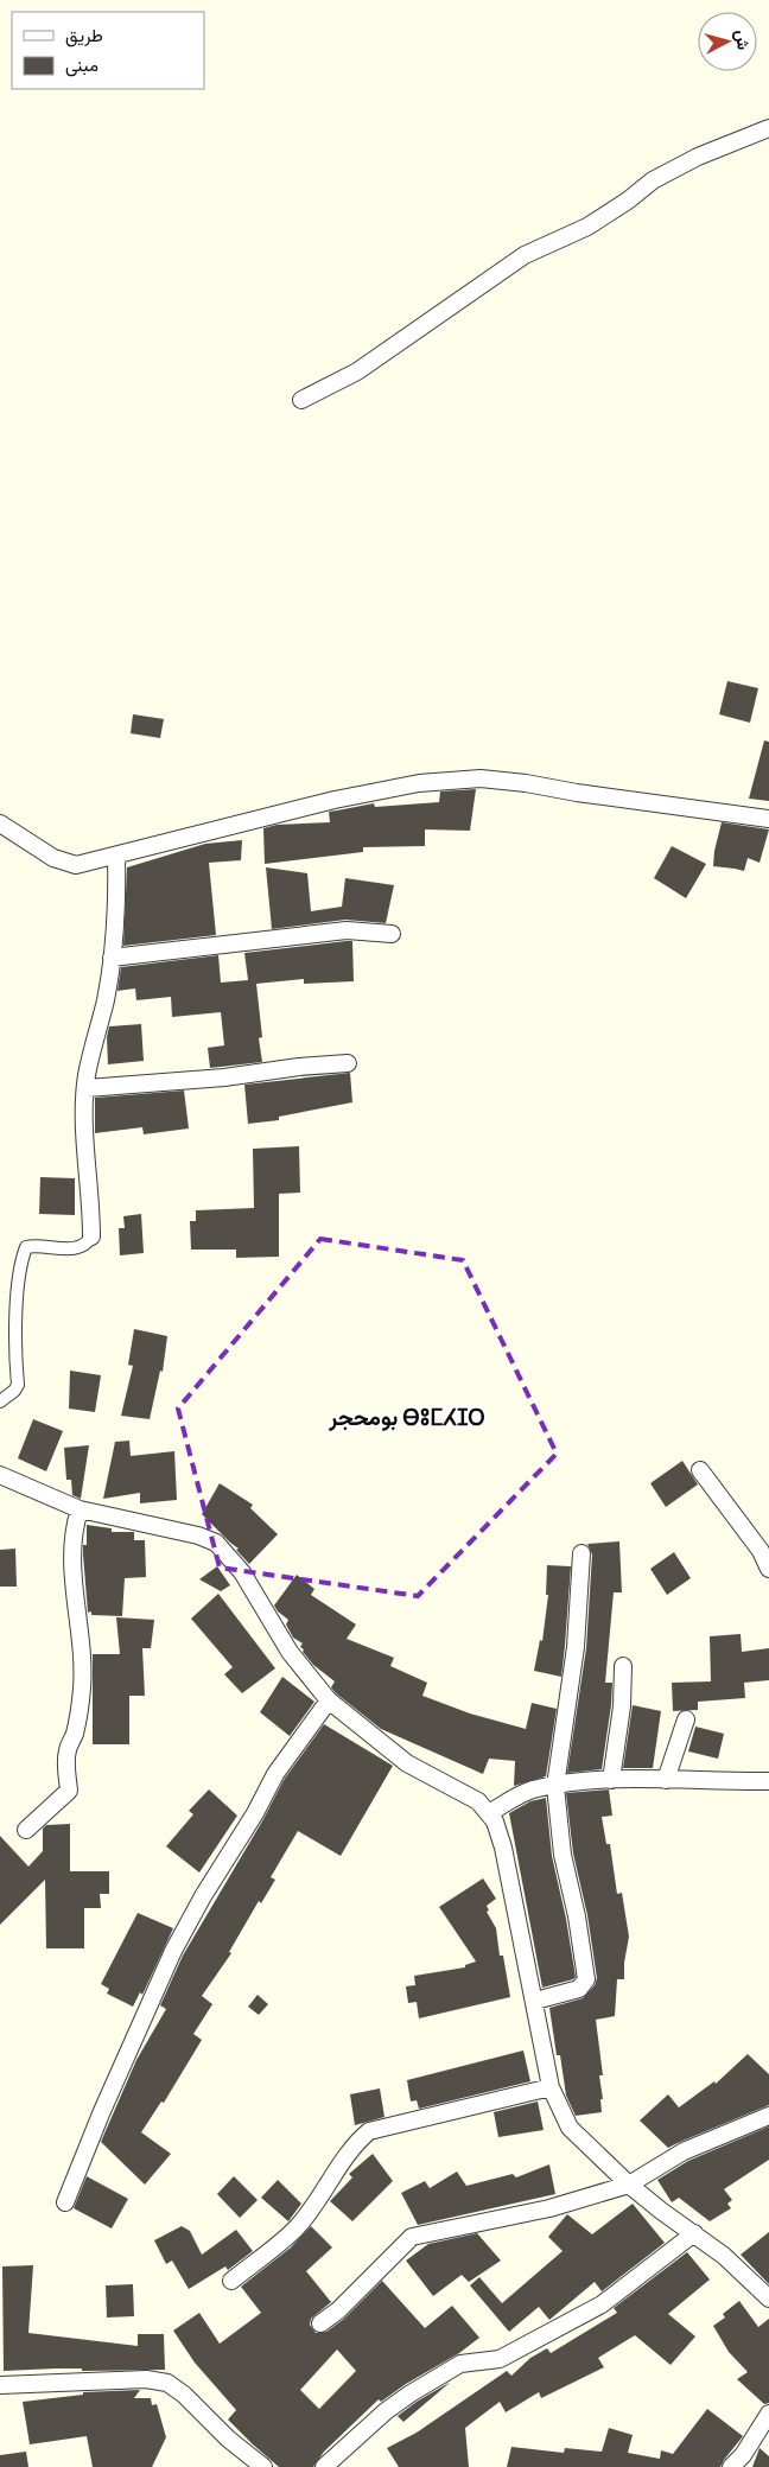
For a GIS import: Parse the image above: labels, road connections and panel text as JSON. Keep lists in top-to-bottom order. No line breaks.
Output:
{"districts":["بومحجر ⴱⵓⵎⵃⵊⵔ"],"legend":["طريق","مبنى"],"north":"right"}
